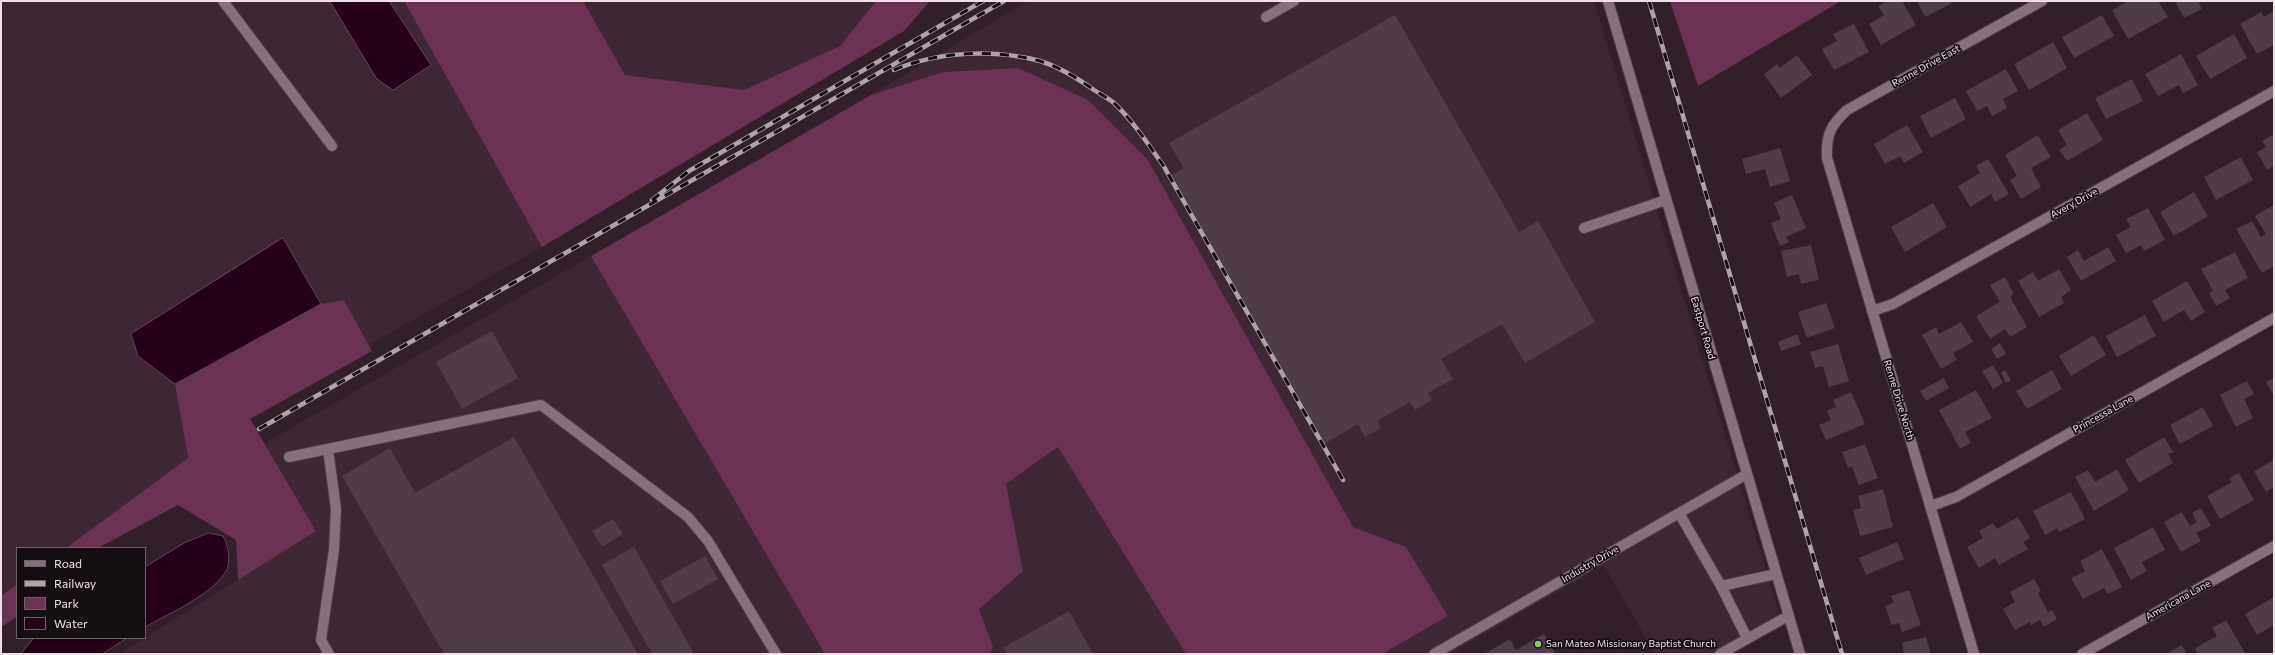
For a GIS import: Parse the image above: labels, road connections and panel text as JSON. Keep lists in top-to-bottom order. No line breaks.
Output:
{"streets":{"street":["Renne Drive East","Avery Drive","Eastport Road","Renne Drive North","Princessa Lane","Industry Drive","Americana Lane"]},"crossings":[["Renne Drive East","Renne Drive North"],["Avery Drive","Renne Drive North"],["Eastport Road","Industry Drive"],["Renne Drive North","Princessa Lane"]],"places":["San Mateo Missionary Baptist Church"],"legend":["Road","Railway","Park","Water"]}
